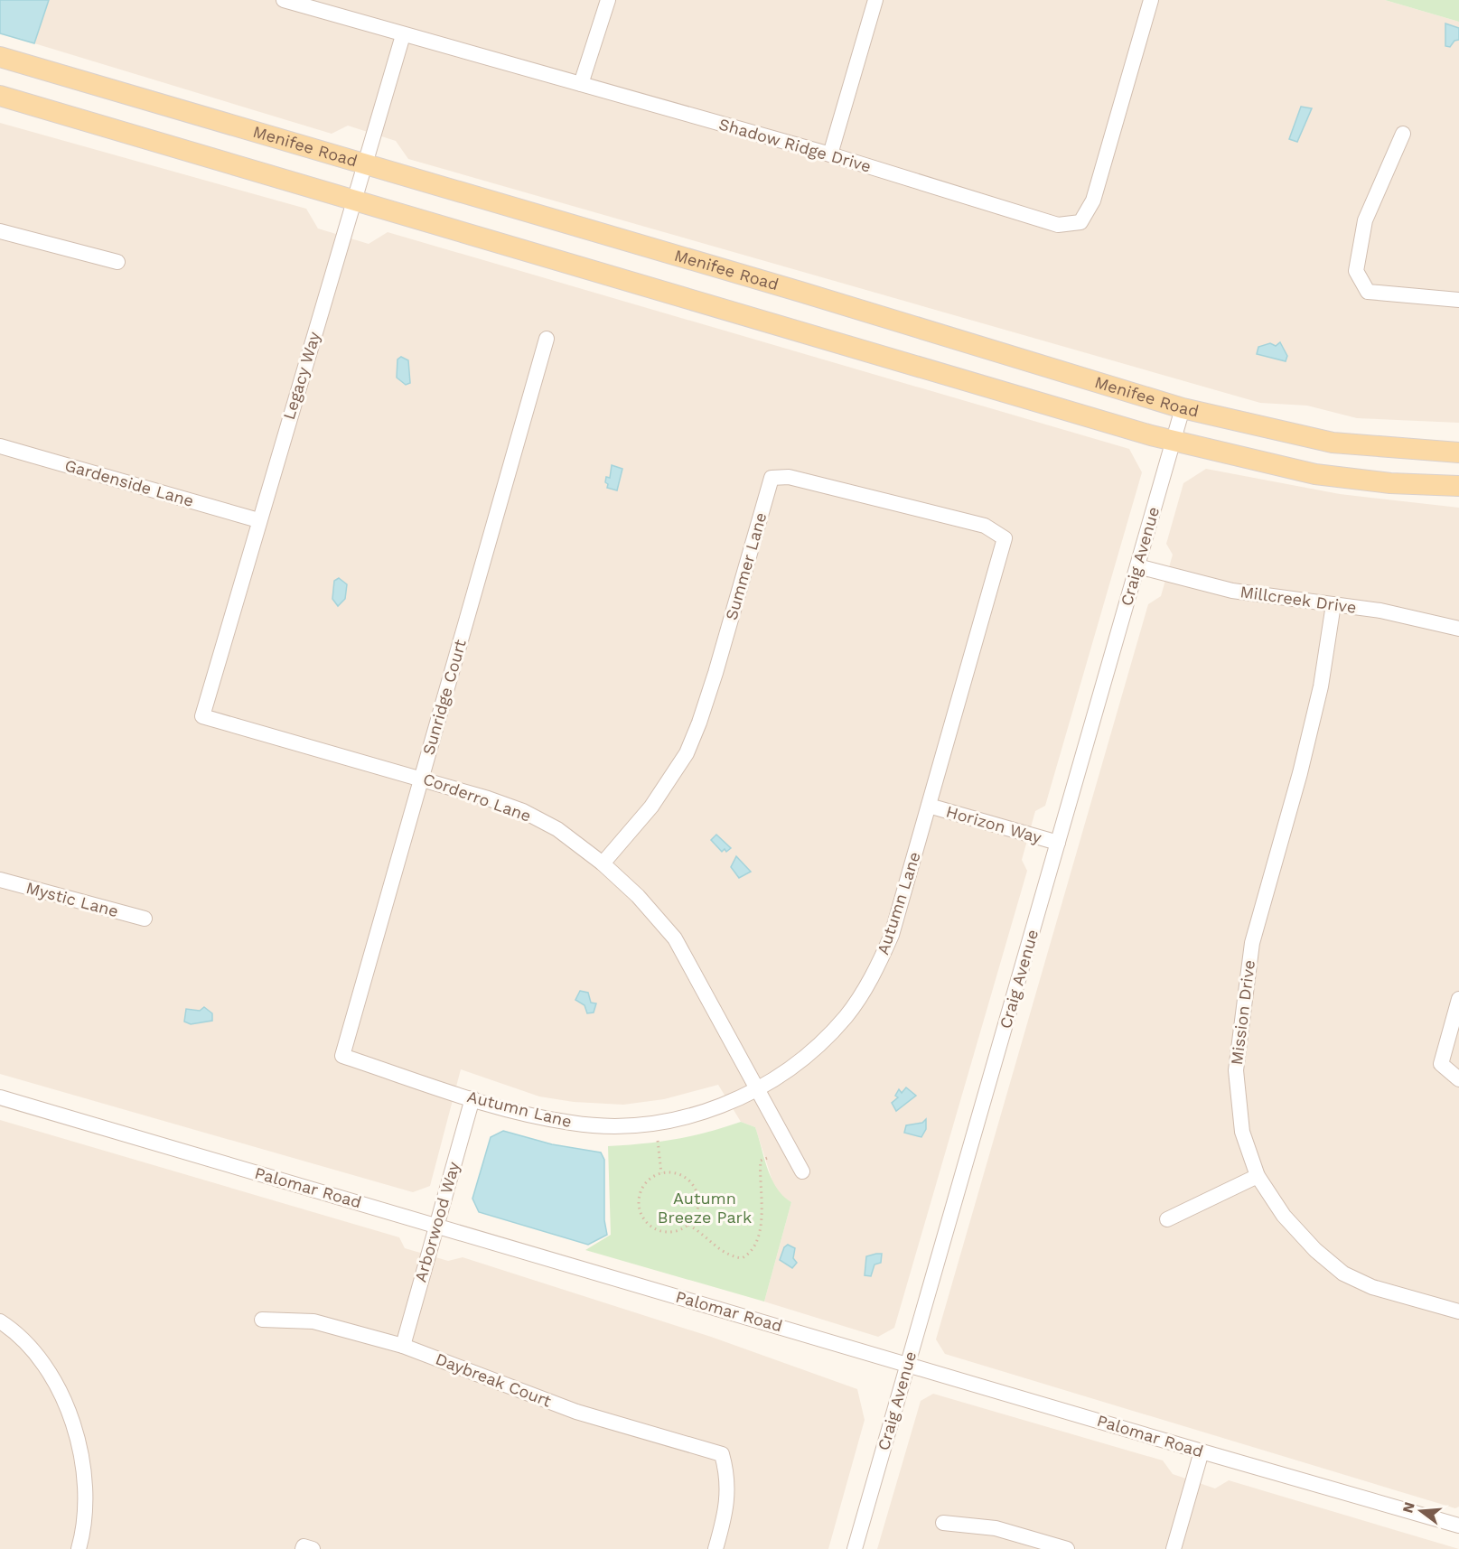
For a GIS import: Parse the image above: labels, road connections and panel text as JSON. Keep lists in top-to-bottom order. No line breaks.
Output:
{"streets":{"main road":["Menifee Road"],"street":["Shadow Ridge Drive","Legacy Way","Gardenside Lane","Craig Avenue","Summer Lane","Millcreek Drive","Sunridge Court","Corderro Lane","Horizon Way","Mystic Lane","Autumn Lane","Mission Drive","Palomar Road","Arborwood Way","Daybreak Court"]},"crossings":[["Shadow Ridge Drive","Legacy Way"],["Menifee Road","Legacy Way"],["Menifee Road","Craig Avenue"],["Legacy Way","Gardenside Lane"],["Legacy Way","Corderro Lane"],["Craig Avenue","Millcreek Drive"],["Craig Avenue","Horizon Way"],["Craig Avenue","Palomar Road"],["Summer Lane","Corderro Lane"],["Summer Lane","Autumn Lane"],["Millcreek Drive","Mission Drive"],["Sunridge Court","Corderro Lane"],["Sunridge Court","Autumn Lane"],["Corderro Lane","Autumn Lane"],["Horizon Way","Autumn Lane"],["Autumn Lane","Arborwood Way"],["Palomar Road","Arborwood Way"],["Arborwood Way","Daybreak Court"]],"parks":["Autumn Breeze Park"],"north":"left"}
